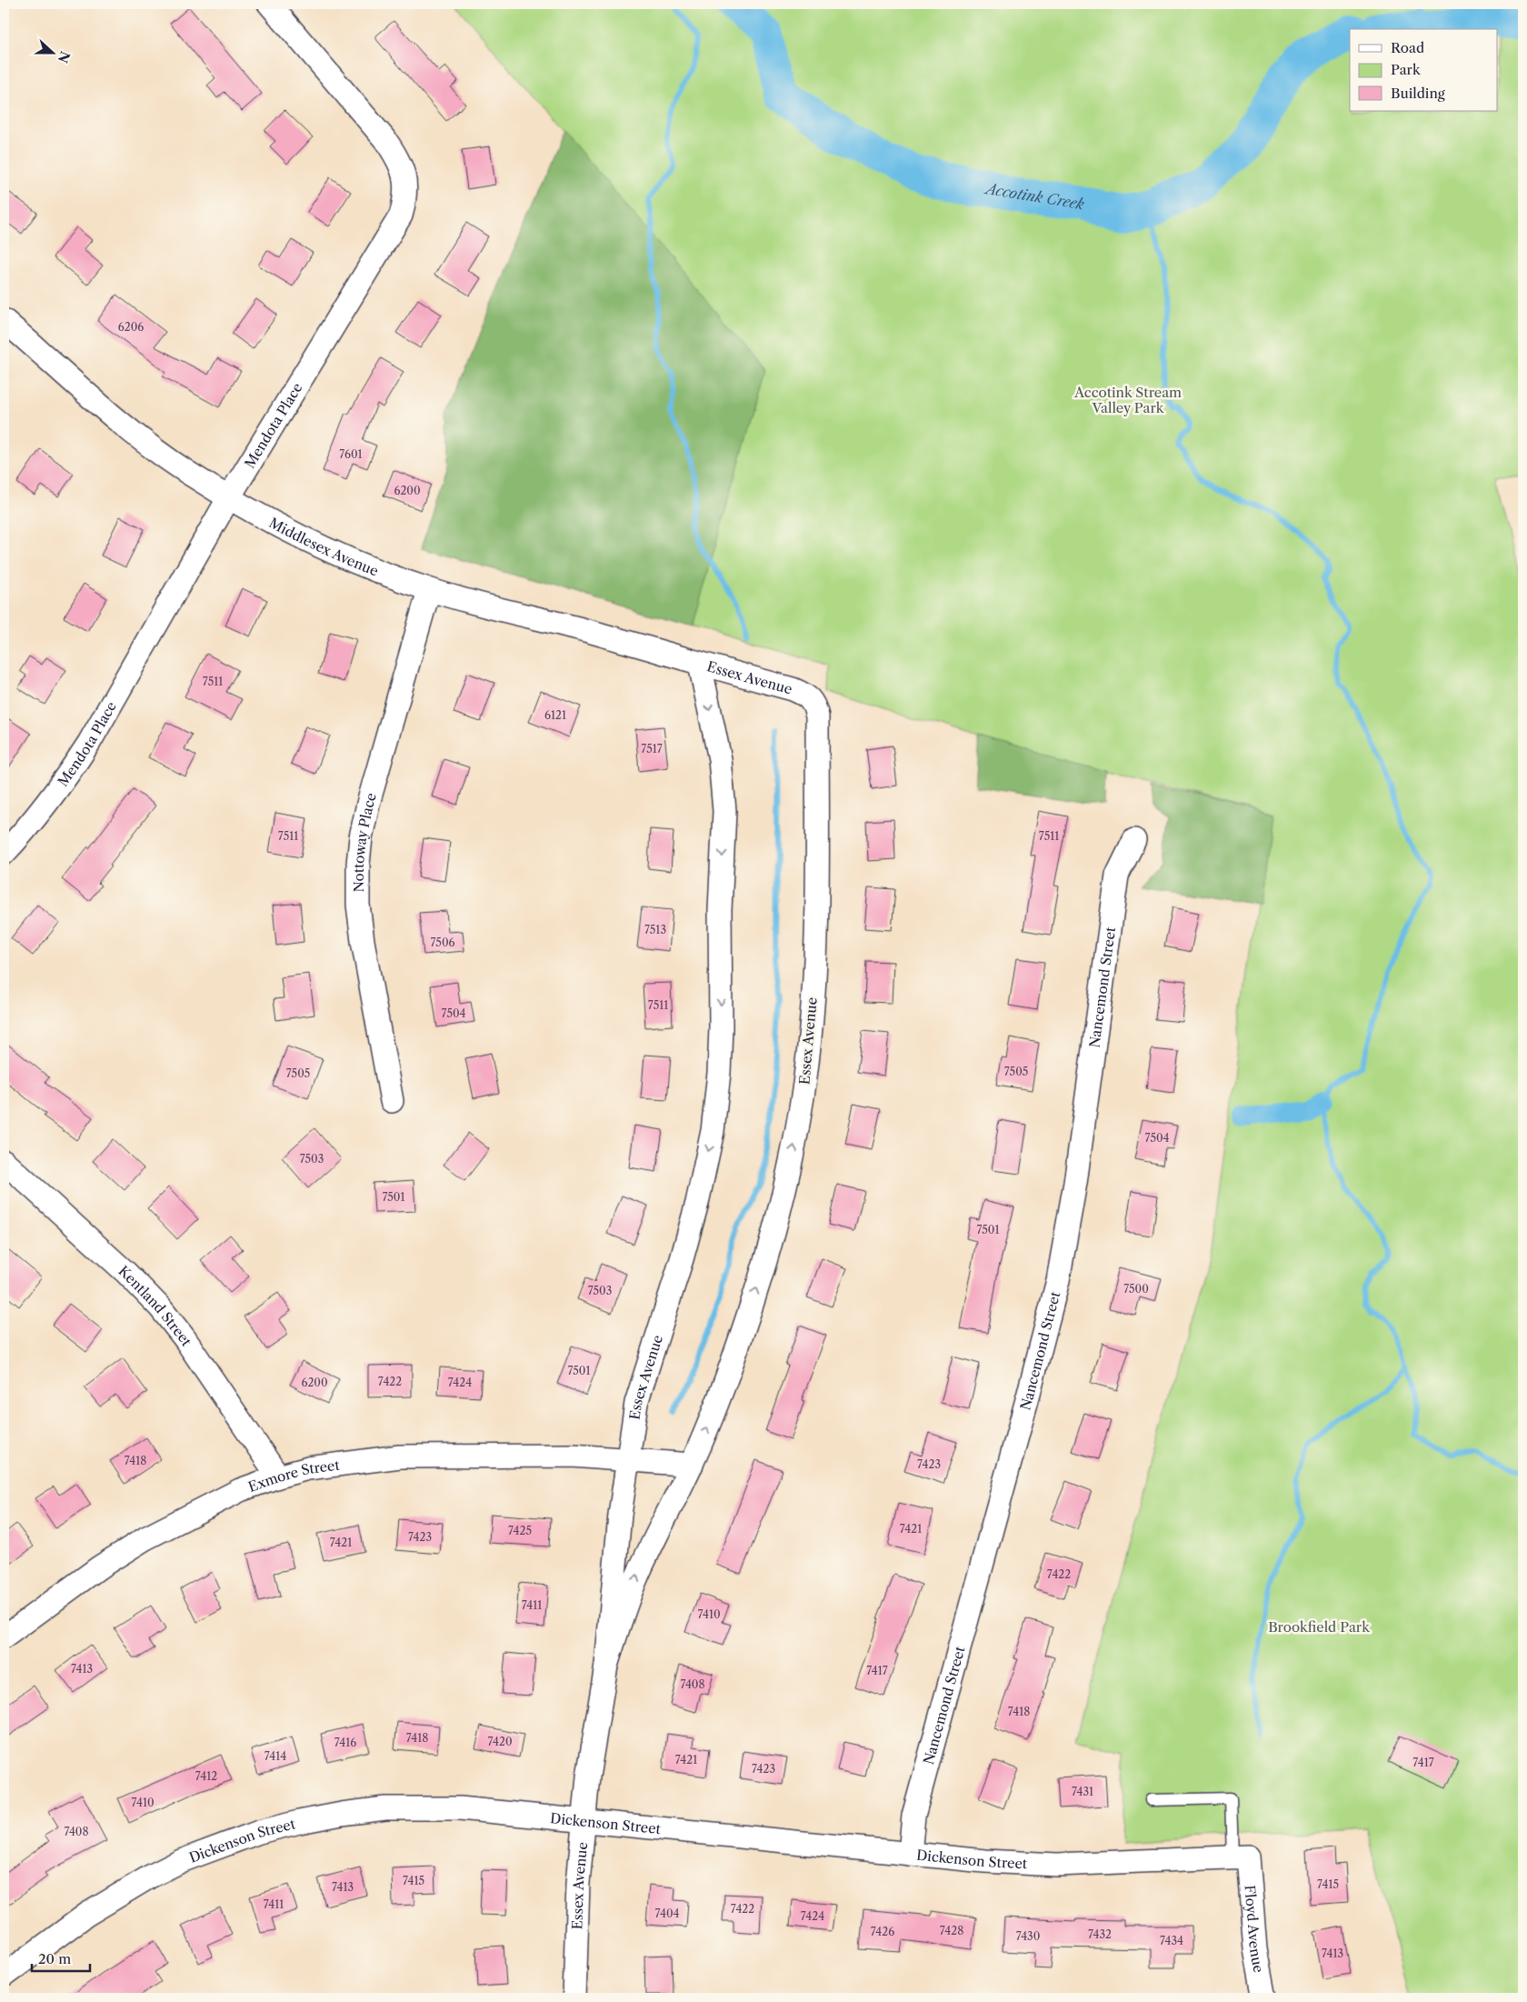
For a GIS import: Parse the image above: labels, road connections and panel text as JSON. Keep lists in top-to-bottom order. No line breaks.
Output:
{"streets":{"street":["Mendota Place","Middlesex Avenue","Essex Avenue","Nottoway Place","Nancemond Street","Kentland Street","Exmore Street","Dickenson Street","Floyd Avenue"]},"crossings":[["Mendota Place","Middlesex Avenue"],["Middlesex Avenue","Essex Avenue"],["Middlesex Avenue","Nottoway Place"],["Essex Avenue","Exmore Street"],["Essex Avenue","Dickenson Street"],["Nancemond Street","Dickenson Street"],["Kentland Street","Exmore Street"],["Dickenson Street","Floyd Avenue"]],"water":["Accotink Creek"],"parks":["Accotink Stream Valley Park","Brookfield Park"],"house_numbers":["6206","7601","6200","7511","6121","7517","7511","7511","7513","7506","7511","7504","7505","7505","7504","7503","7501","7501","7500","7503","7501","7422","6200","7424","7418","7423","7421","7425","7423","7421","7422","7411","7410","7413","7417","7408","7418","7418","7420","7416","7414","7421","7417","7423","7412","7431","7410","7408","7415","7415","7413","7411","7422","7404","7424","7428","7426","7432","7430","7434","7413"],"legend":["Road","Park","Building"],"scale_bar":"20 m","north":"right"}
